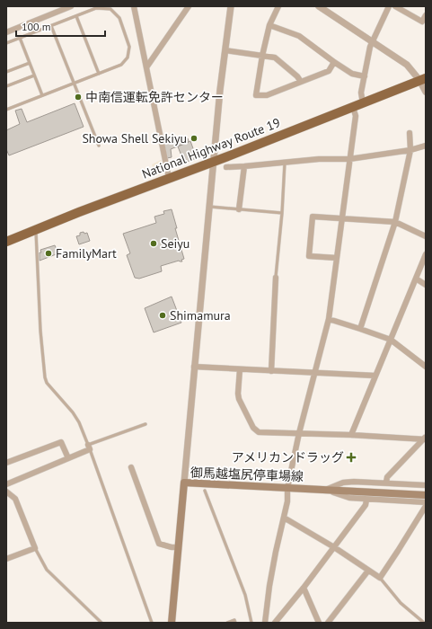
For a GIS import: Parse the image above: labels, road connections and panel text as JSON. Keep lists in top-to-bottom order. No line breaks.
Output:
{"streets":{"highway":["National Highway Route 19"],"main road":["御馬越塩尻停車場線"]},"places":{"other":["中南信運転免許センター","Showa Shell Sekiyu","Seiyu","FamilyMart","Shimamura"],"health":["アメリカンドラッグ"]},"scale_bar":"100 m"}
